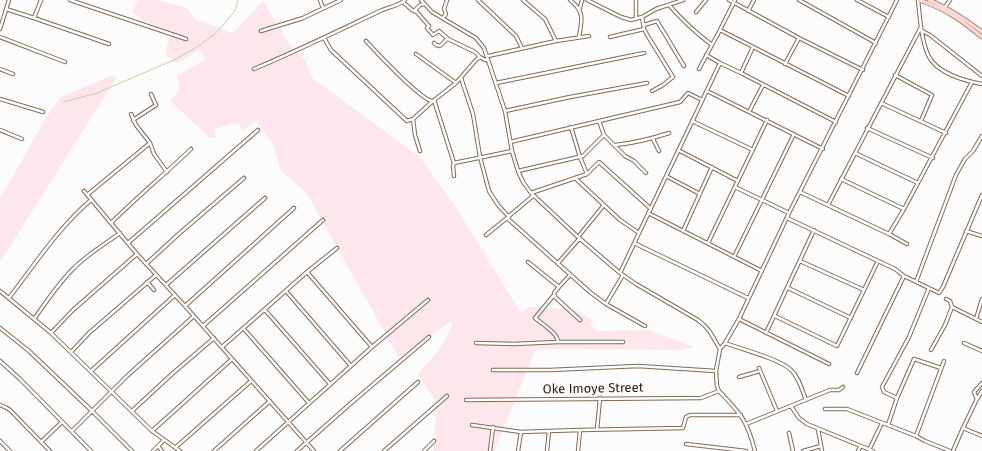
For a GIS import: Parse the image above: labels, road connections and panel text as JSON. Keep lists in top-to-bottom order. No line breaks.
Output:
{"streets":{"street":["Oke Imoye Street"]}}
